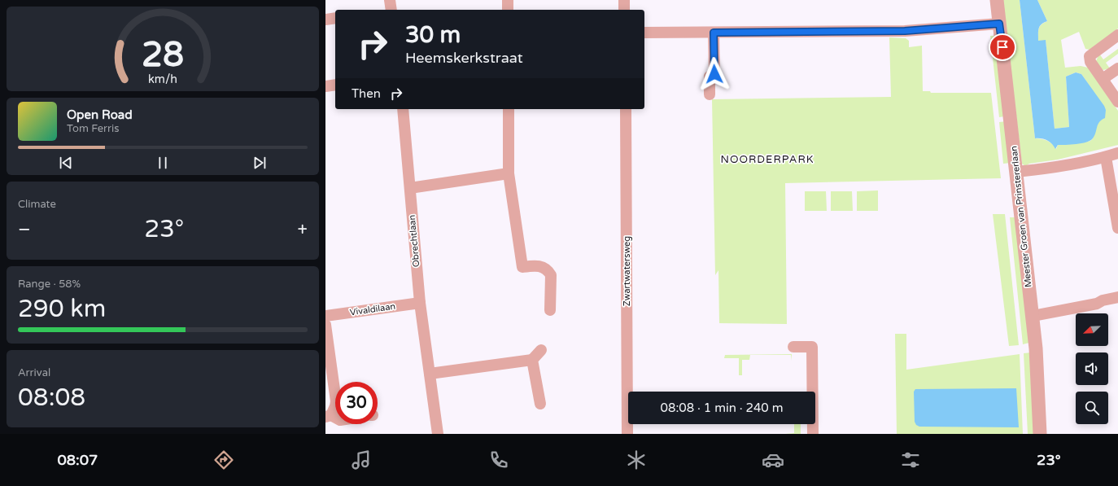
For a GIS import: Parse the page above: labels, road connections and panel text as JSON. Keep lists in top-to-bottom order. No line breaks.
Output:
{"streets":{"street":["Meester Groen van Prinstererlaan","Obrechtlaan","Zwartwatersweg","Vivaldilaan"]},"crossings":[["Obrechtlaan","Vivaldilaan"]],"districts":["NOORDERPARK"],"north":"bottom left","page":{"turn":["30 m","Heemskerkstraat"],"then":"Then","song":["Open Road","Tom Ferris"],"tile":["Climate",["Range · 58%","290 km"],["Arrival","08:08"]],"heat":["−","23°","+"],"limit":"30","trip":"08:08 · 1 min · 240 m","tabs":["08:07","23°"],"gauge":["28","km/h"]}}
